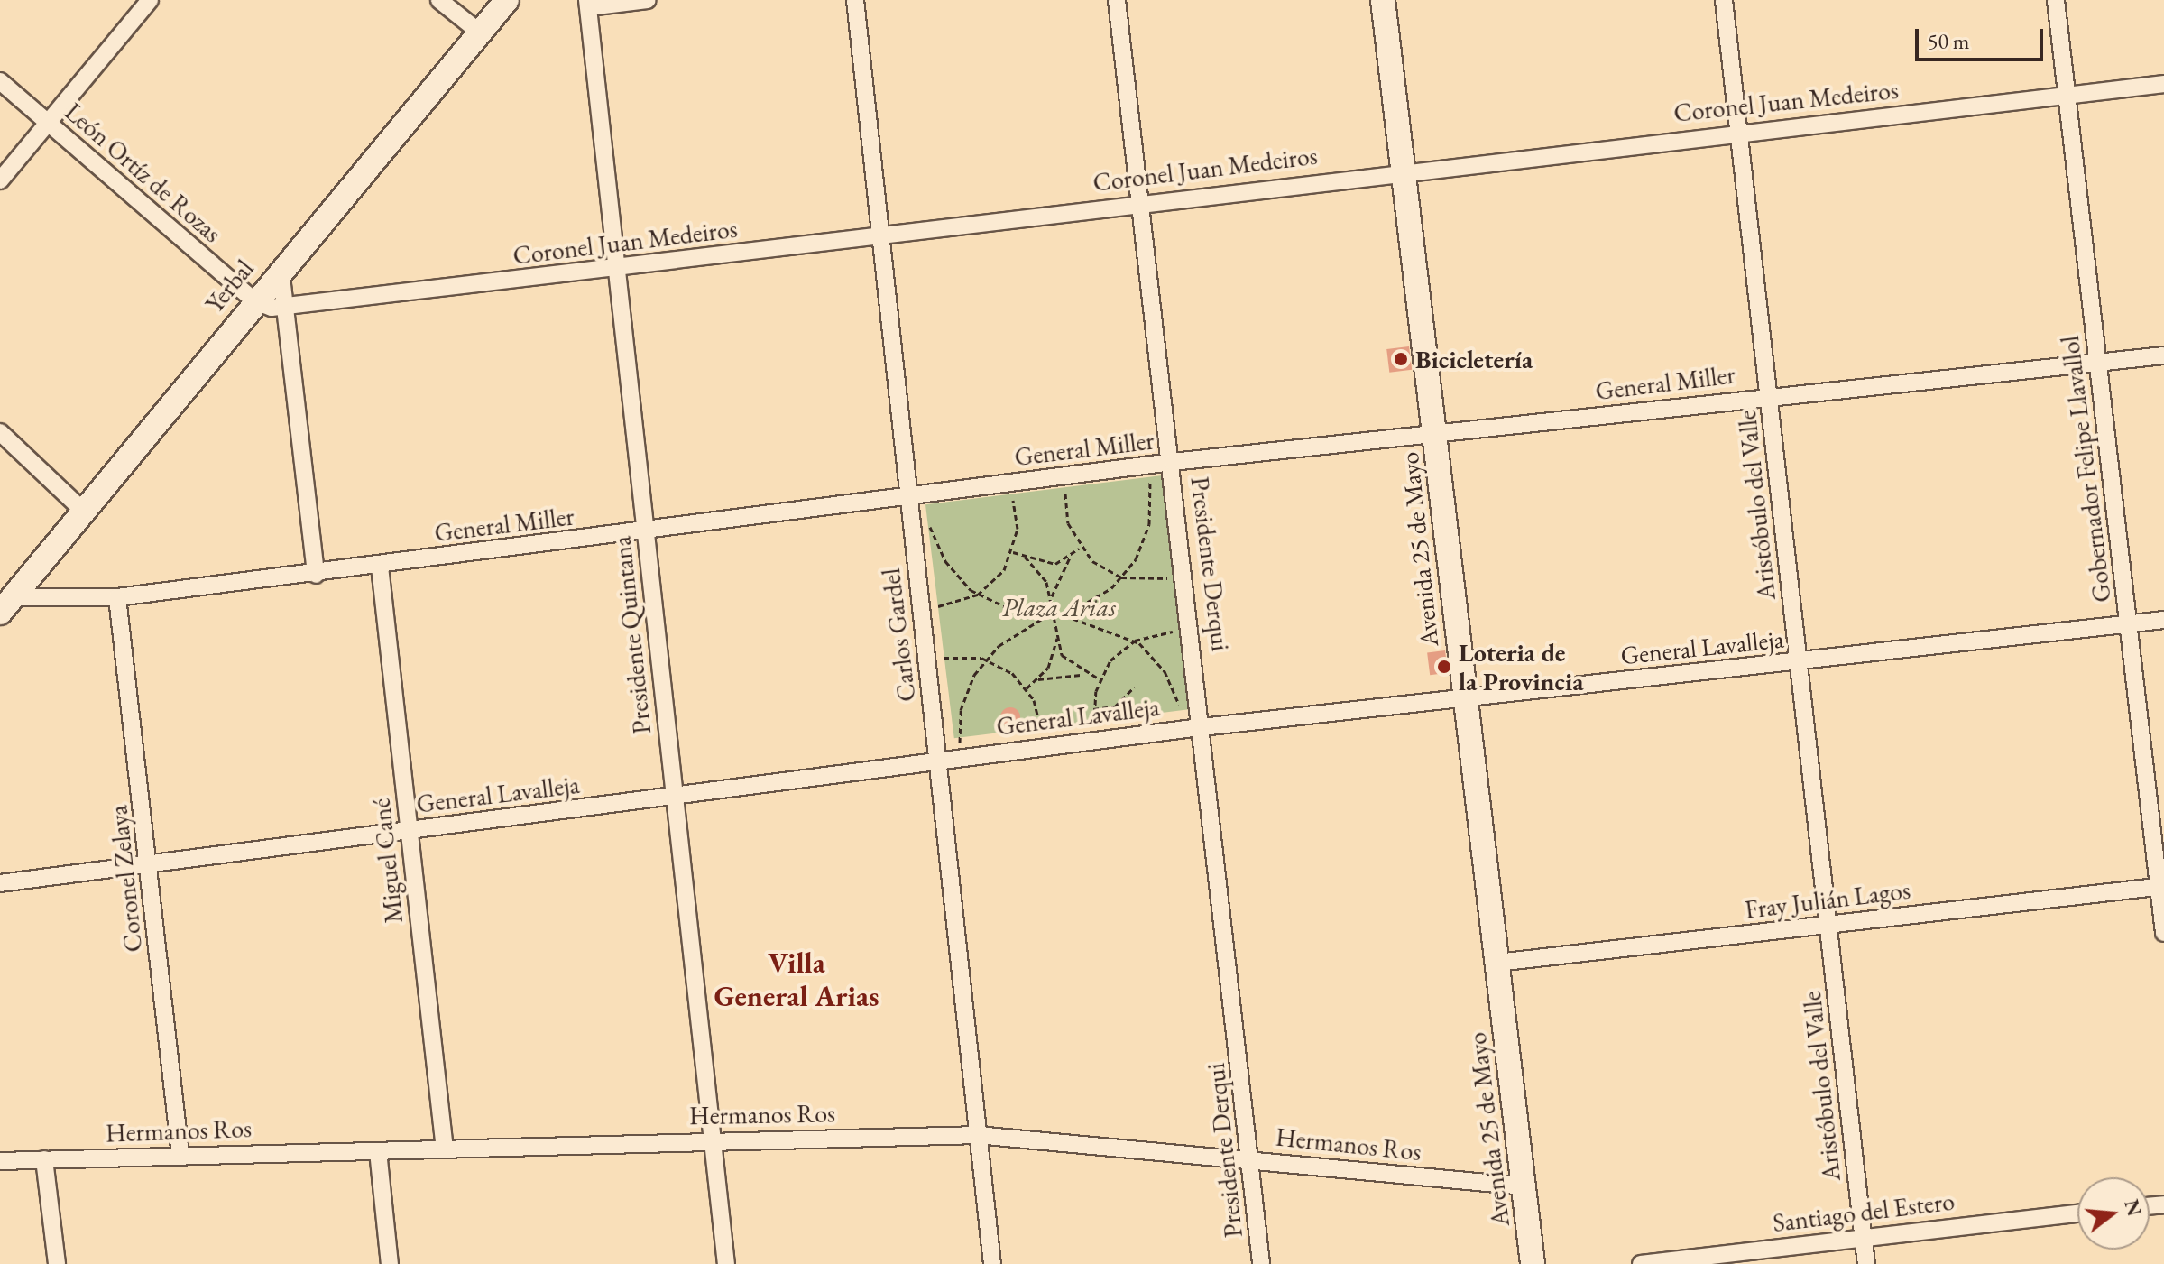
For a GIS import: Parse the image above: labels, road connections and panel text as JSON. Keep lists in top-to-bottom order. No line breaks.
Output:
{"streets":{"main road":["Yerbal","Avenida 25 de Mayo"],"street":["Coronel Juan Medeiros","León Ortíz de Rozas","General Miller","Gobernador Felipe Llavallol","Aristóbulo del Valle","Presidente Derqui","Presidente Quintana","Carlos Gardel","General Lavalleja","Miguel Cané","Coronel Zelaya","Fray Julián Lagos","Hermanos Ros","Santiago del Estero"]},"crossings":[["Coronel Juan Medeiros","León Ortíz de Rozas"],["Coronel Juan Medeiros","Yerbal"],["Coronel Juan Medeiros","Gobernador Felipe Llavallol"],["Coronel Juan Medeiros","Aristóbulo del Valle"],["Coronel Juan Medeiros","Avenida 25 de Mayo"],["Coronel Juan Medeiros","Presidente Derqui"],["Coronel Juan Medeiros","Presidente Quintana"],["Coronel Juan Medeiros","Carlos Gardel"],["León Ortíz de Rozas","Yerbal"],["Yerbal","General Miller"],["General Miller","Gobernador Felipe Llavallol"],["General Miller","Aristóbulo del Valle"],["General Miller","Avenida 25 de Mayo"],["General Miller","Presidente Derqui"],["General Miller","Presidente Quintana"],["General Miller","Carlos Gardel"],["General Miller","Miguel Cané"],["General Miller","Coronel Zelaya"],["Gobernador Felipe Llavallol","General Lavalleja"],["Gobernador Felipe Llavallol","Fray Julián Lagos"],["Aristóbulo del Valle","General Lavalleja"],["Aristóbulo del Valle","Fray Julián Lagos"],["Aristóbulo del Valle","Santiago del Estero"],["Avenida 25 de Mayo","General Lavalleja"],["Avenida 25 de Mayo","Fray Julián Lagos"],["Avenida 25 de Mayo","Hermanos Ros"],["Presidente Derqui","General Lavalleja"],["Presidente Derqui","Hermanos Ros"],["Presidente Quintana","General Lavalleja"],["Presidente Quintana","Hermanos Ros"],["Carlos Gardel","General Lavalleja"],["Carlos Gardel","Hermanos Ros"],["General Lavalleja","Miguel Cané"],["General Lavalleja","Coronel Zelaya"],["Miguel Cané","Hermanos Ros"],["Coronel Zelaya","Hermanos Ros"]],"districts":["Villa General Arias"],"parks":["Plaza Arias"],"places":["Bicicletería","Loteria de la Provincia"],"scale_bar":"50 m","north":"right"}
